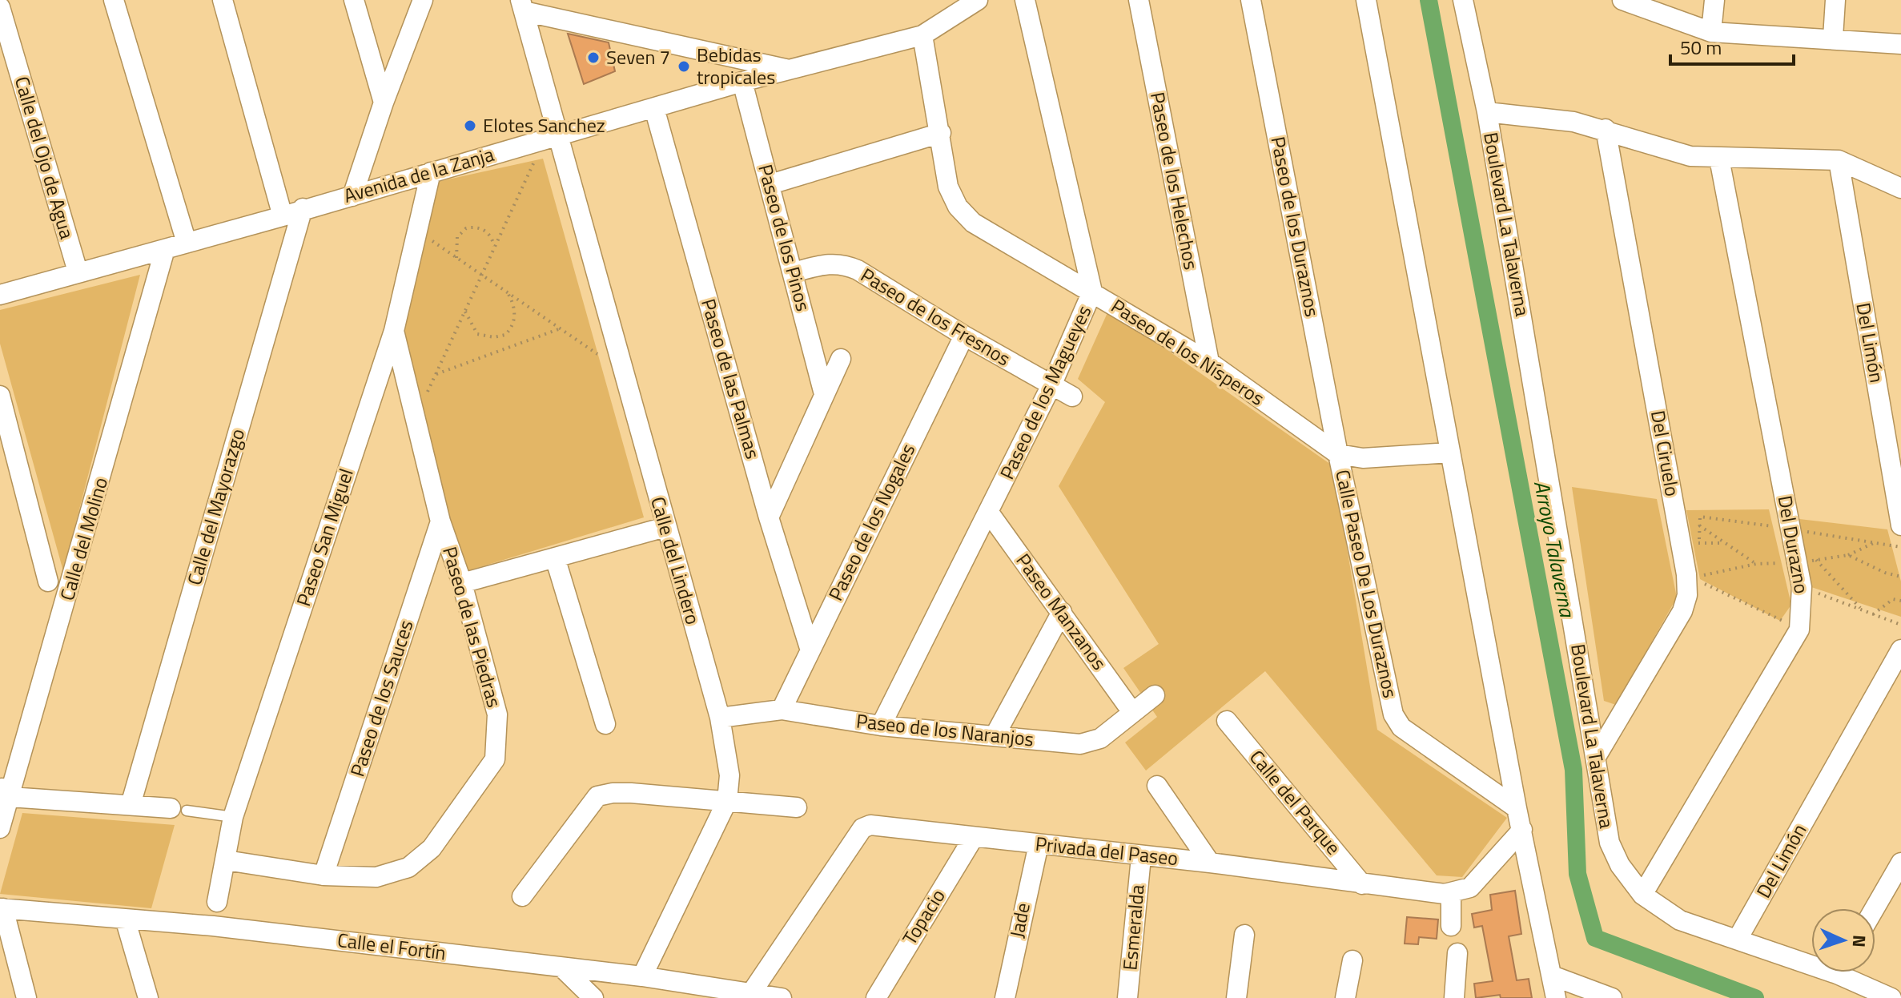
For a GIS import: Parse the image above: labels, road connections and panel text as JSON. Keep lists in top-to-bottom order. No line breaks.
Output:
{"streets":{"street":["Calle del Ojo de Agua","Avenida de la Zanja","Paseo de los Helechos","Boulevard La Talaverna","Paseo de los Duraznos","Paseo de los Pinos","Paseo de los Fresnos","Del Limón","Paseo de los Nísperos","Paseo de las Palmas","Paseo de los Magueyes","Del Ciruelo","Calle del Mayorazgo","Paseo de los Nogales","Paseo San Miguel","Calle del Molino","Del Durazno","Calle del Lindero","Calle Paseo De Los Duraznos","Paseo Manzanos","Paseo de las Piedras","Paseo de los Sauces","Paseo de los Naranjos","Calle del Parque","Privada del Paseo","Topacio","Jade","Esmeralda","Calle el Fortín"]},"crossings":[["Calle del Ojo de Agua","Avenida de la Zanja"],["Avenida de la Zanja","Paseo de los Pinos"],["Avenida de la Zanja","Paseo de los Nísperos"],["Avenida de la Zanja","Paseo de las Palmas"],["Avenida de la Zanja","Calle del Mayorazgo"],["Avenida de la Zanja","Paseo San Miguel"],["Avenida de la Zanja","Calle del Molino"],["Avenida de la Zanja","Calle del Lindero"],["Paseo de los Helechos","Paseo de los Nísperos"],["Boulevard La Talaverna","Del Limón"],["Boulevard La Talaverna","Del Ciruelo"],["Boulevard La Talaverna","Del Durazno"],["Paseo de los Duraznos","Paseo de los Nísperos"],["Paseo de los Duraznos","Calle Paseo De Los Duraznos"],["Paseo de los Pinos","Paseo de los Fresnos"],["Paseo de los Fresnos","Paseo de los Magueyes"],["Paseo de los Fresnos","Paseo de los Nogales"],["Paseo de los Nísperos","Paseo de los Magueyes"],["Paseo de los Nísperos","Calle Paseo De Los Duraznos"],["Paseo de las Palmas","Paseo de los Nogales"],["Paseo de los Magueyes","Paseo Manzanos"],["Paseo de los Magueyes","Paseo de los Naranjos"],["Paseo de los Nogales","Paseo de los Naranjos"],["Paseo San Miguel","Paseo de las Piedras"],["Calle del Lindero","Paseo de los Naranjos"],["Calle del Lindero","Calle el Fortín"],["Paseo Manzanos","Paseo de los Naranjos"],["Paseo de las Piedras","Paseo de los Sauces"],["Calle del Parque","Privada del Paseo"],["Privada del Paseo","Topacio"],["Privada del Paseo","Jade"],["Privada del Paseo","Esmeralda"],["Privada del Paseo","Calle el Fortín"]],"water":["Arroyo Talaverna"],"places":["Seven 7","Bebidas tropicales","Elotes Sanchez"],"scale_bar":"50 m","north":"right"}
